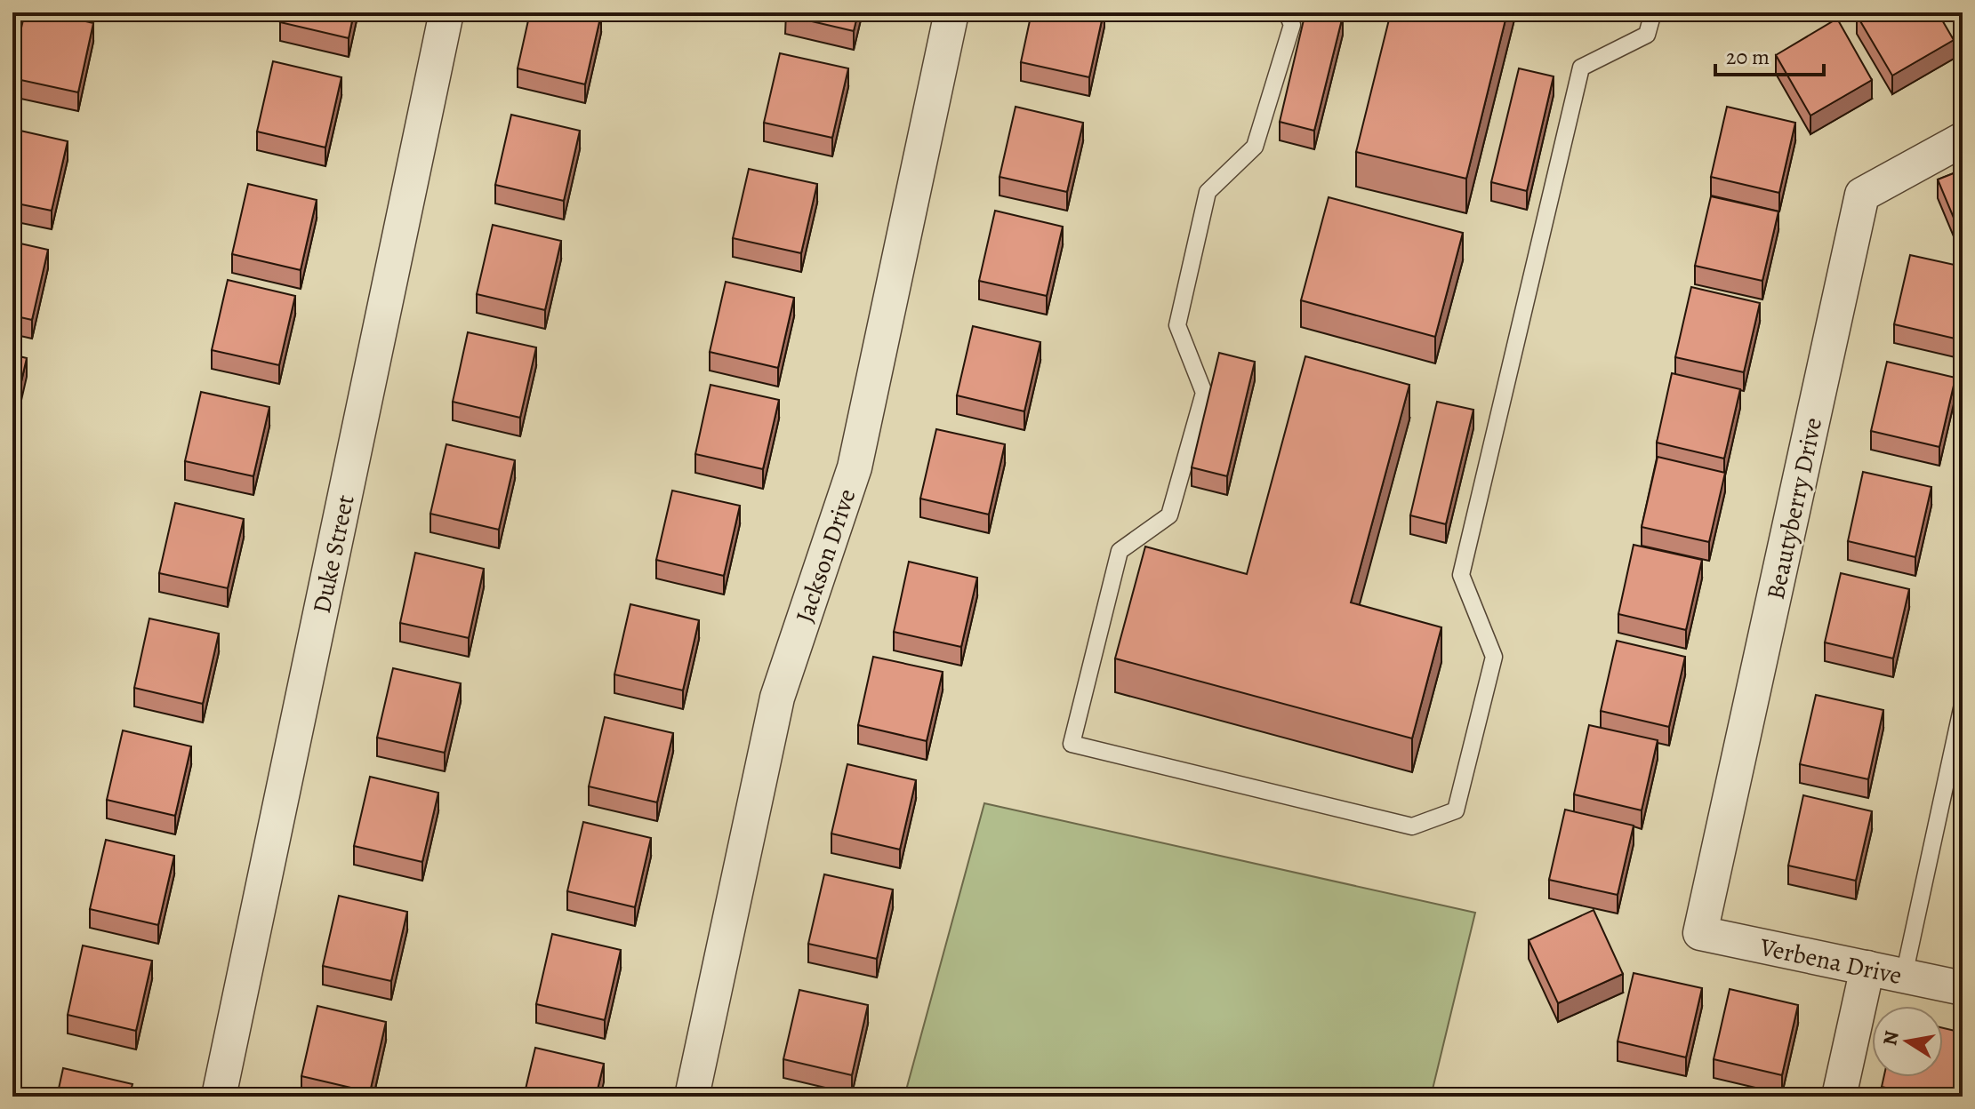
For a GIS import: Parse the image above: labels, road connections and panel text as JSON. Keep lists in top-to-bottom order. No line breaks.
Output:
{"streets":{"street":["Beautyberry Drive","Duke Street","Jackson Drive","Verbena Drive"]},"crossings":[["Beautyberry Drive","Verbena Drive"]],"scale_bar":"20 m","north":"left"}
